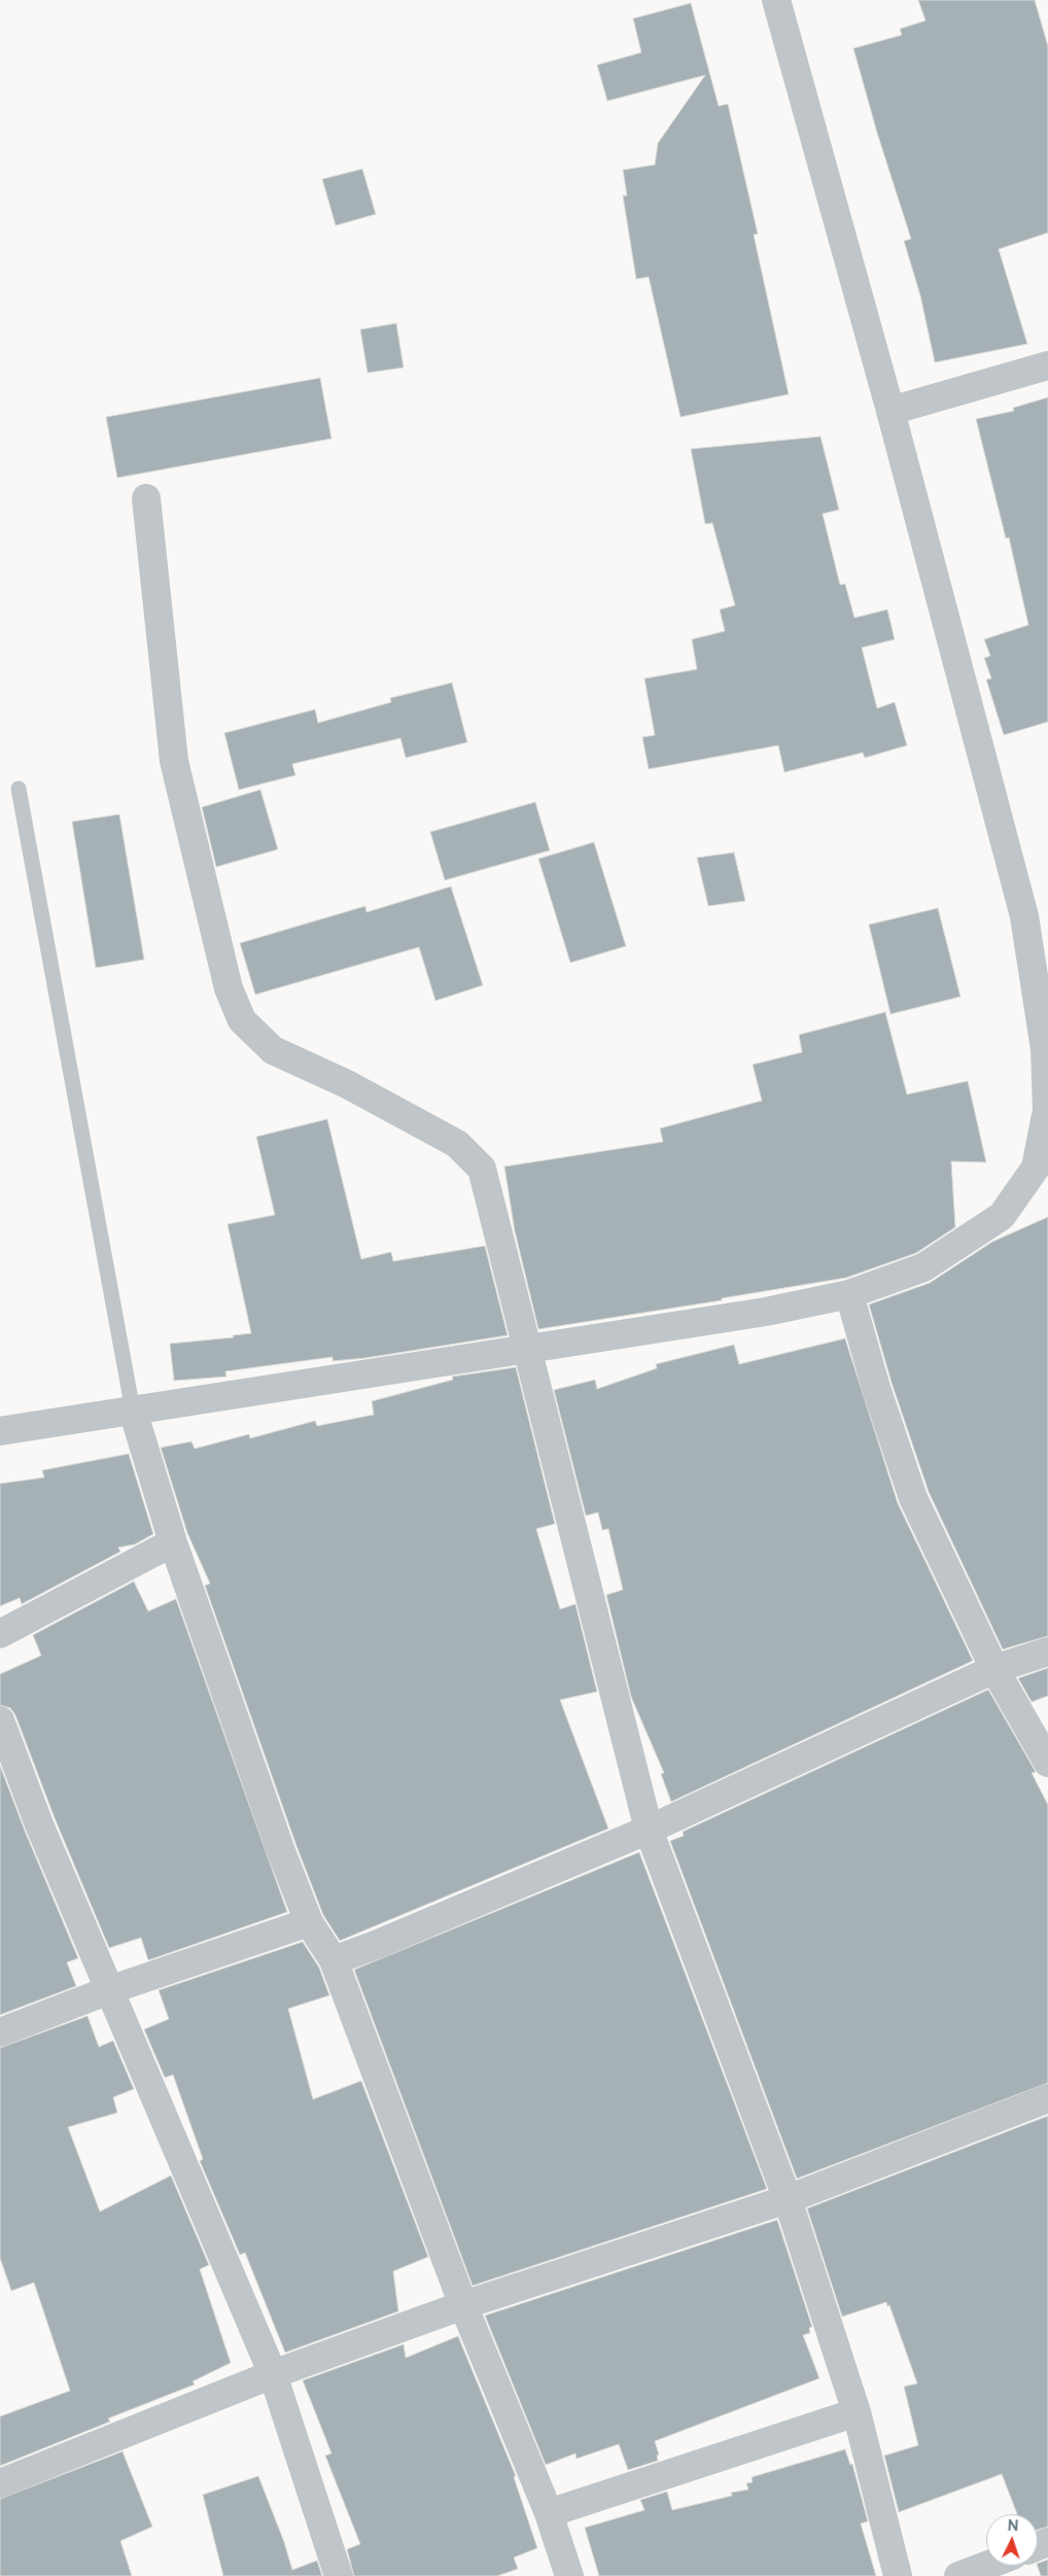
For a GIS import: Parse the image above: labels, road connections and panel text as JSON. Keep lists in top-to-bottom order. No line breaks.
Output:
{"north":"top"}
